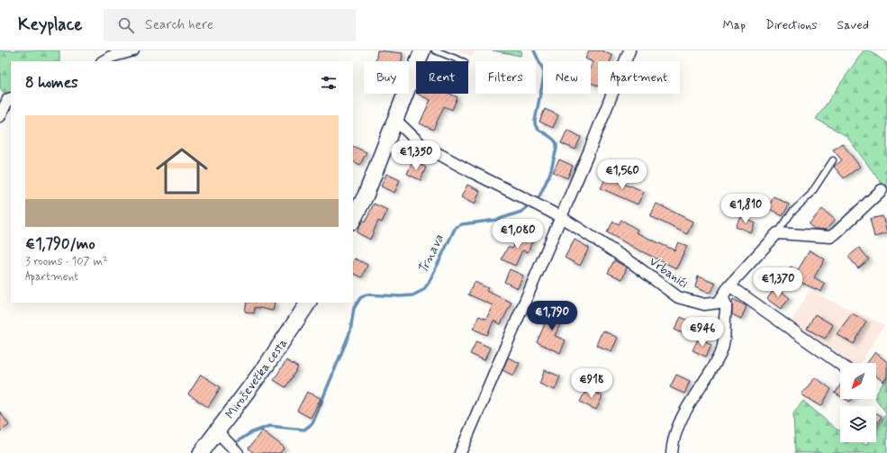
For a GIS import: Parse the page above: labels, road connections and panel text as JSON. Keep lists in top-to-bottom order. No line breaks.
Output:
{"streets":{"main road":["Miroševečka cesta"],"street":["Vrbanići"]},"water":["Trnava"],"north":"bottom left","page":{"header":"Keyplace","search":"Search here","nav":["Map","Directions","Saved"],"chip":["Buy","Rent","Filters","New","Apartment"],"heading":"8 homes","list":[{"name":"€1,790/mo","note":"3 rooms · 107 m² · Apartment"}],"price":["€1,350","€1,560","€1,810","€1,080","€1,370","€1,790","€946","€918"]}}
